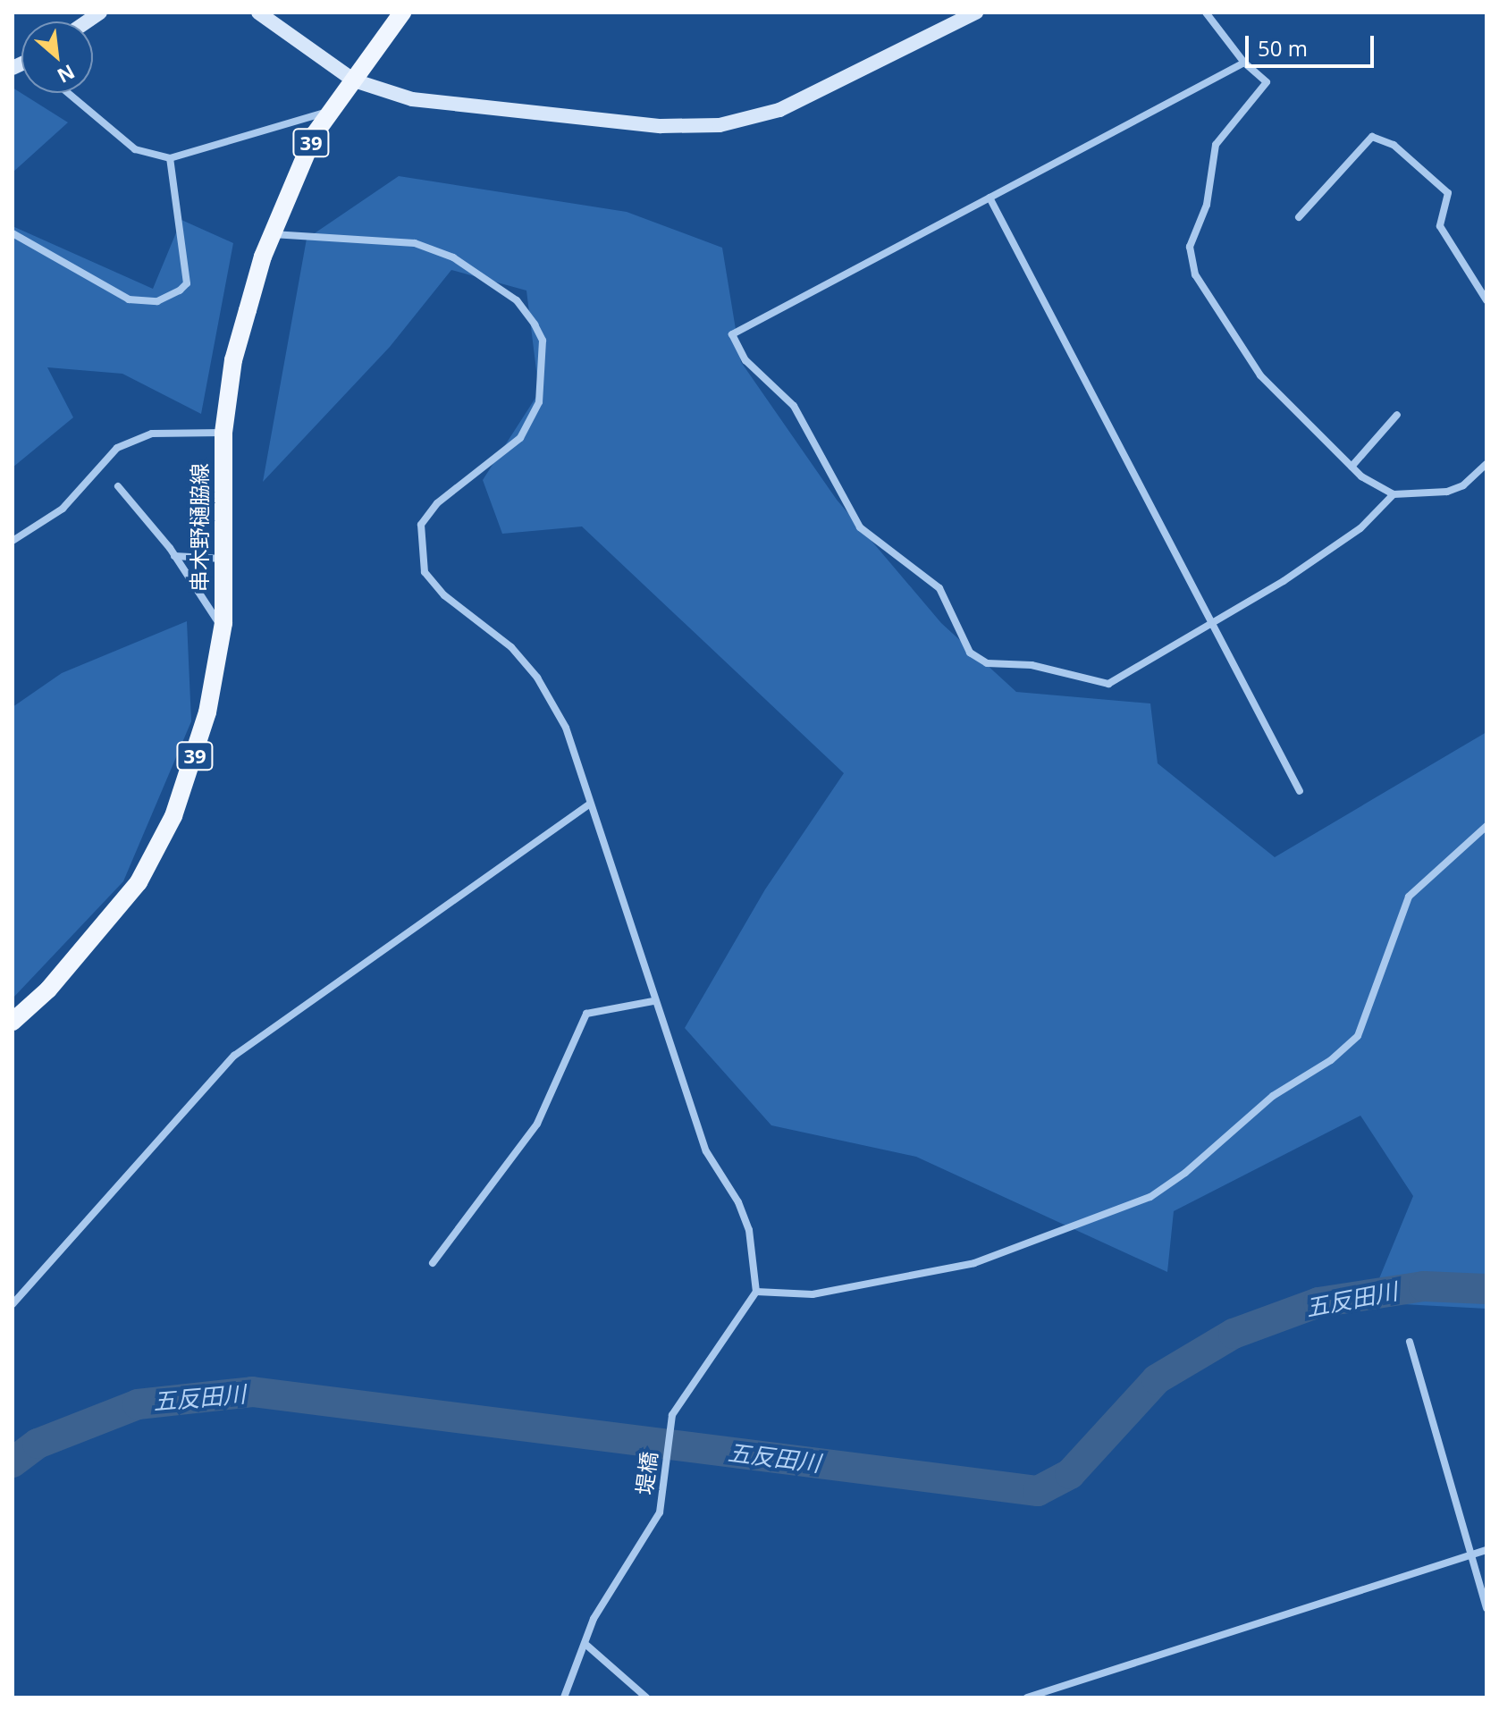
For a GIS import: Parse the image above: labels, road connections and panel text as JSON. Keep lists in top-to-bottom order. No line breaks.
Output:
{"streets":{"main road":["39","串木野樋脇線"],"street":["堤橋"]},"water":["五反田川"],"scale_bar":"50 m","north":"bottom right"}
